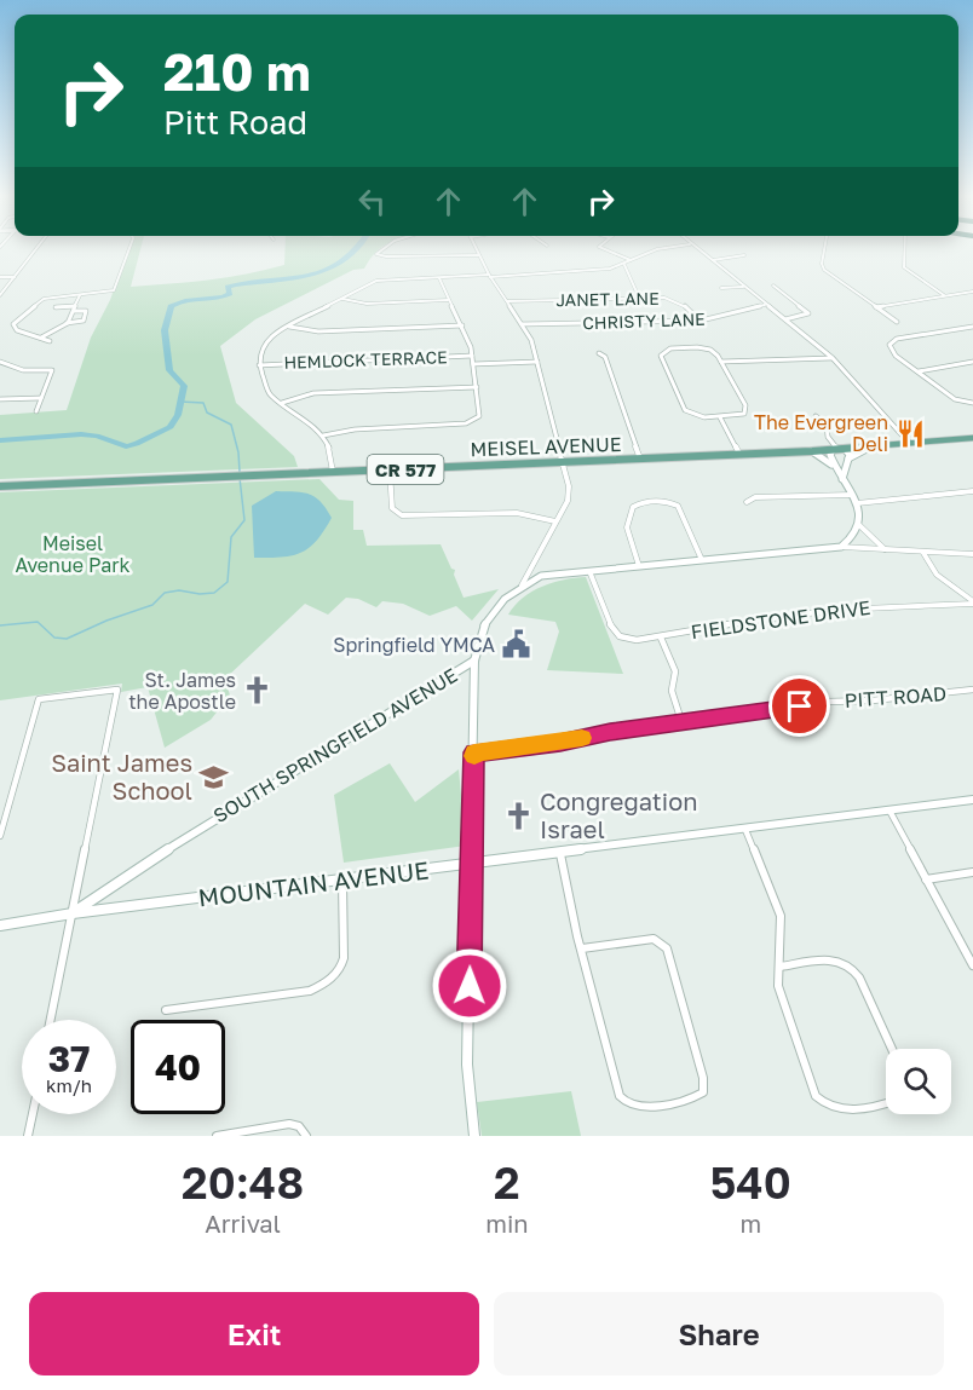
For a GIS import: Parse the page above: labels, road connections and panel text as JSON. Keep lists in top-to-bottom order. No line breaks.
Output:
{"streets":{"main road":["MEISEL AVENUE","CR 577"],"street":["JANET LANE","CHRISTY LANE","HEMLOCK TERRACE","FIELDSTONE DRIVE","PITT ROAD","SOUTH SPRINGFIELD AVENUE","MOUNTAIN AVENUE"]},"crossings":[["JANET LANE","CHRISTY LANE"],["MEISEL AVENUE","CR 577"],["FIELDSTONE DRIVE","SOUTH SPRINGFIELD AVENUE"],["SOUTH SPRINGFIELD AVENUE","MOUNTAIN AVENUE"]],"parks":["Meisel Avenue Park"],"places":{"restaurant":["The Evergreen Deli"],"public building":["Springfield YMCA"],"church":["St. James the Apostle","Congregation Israel"],"school or university":["Saint James School"]},"page":{"turn":["210 m","Pitt Road"],"speed":"37 km/h","limit":"40","eta":["20:48","Arrival","2","min","540","m"],"buttons":["Exit","Share"]}}
